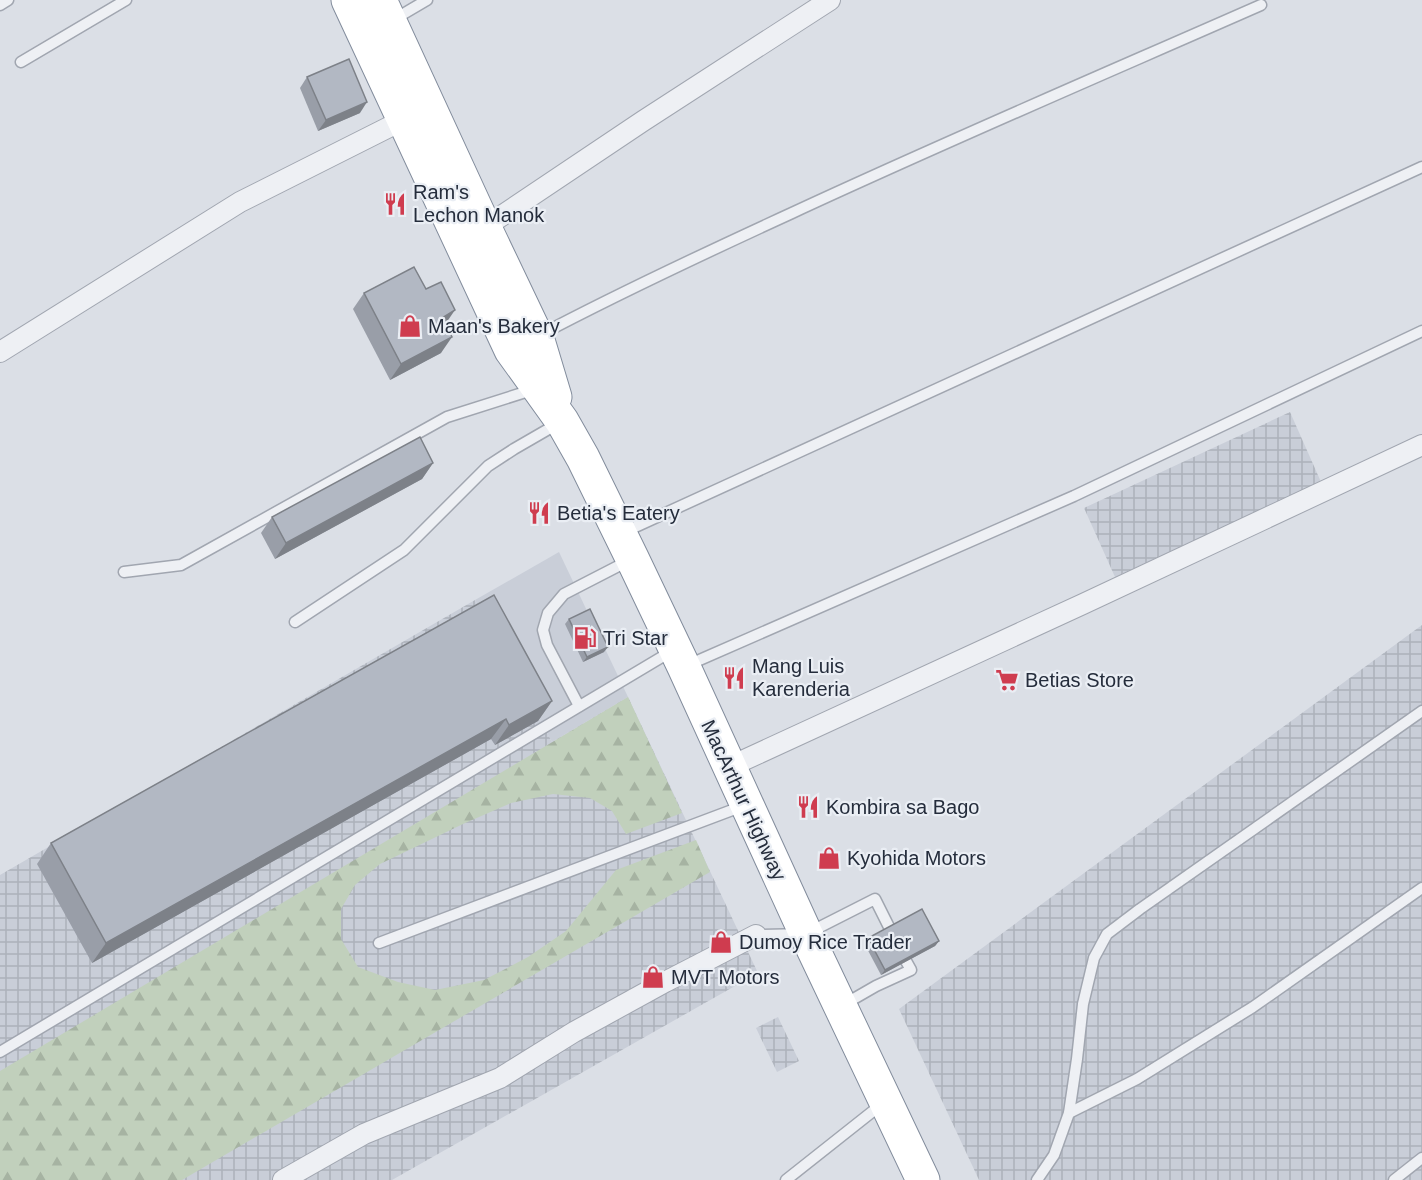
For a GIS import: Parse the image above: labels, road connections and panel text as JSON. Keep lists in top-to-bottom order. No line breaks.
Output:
{"streets":{"highway":["MacArthur Highway"]},"places":{"restaurant":["Ram's Lechon Manok","Betia's Eatery","Mang Luis Karenderia","Kombira sa Bago"],"shop":["Maan's Bakery","Kyohida Motors","Dumoy Rice Trader","MVT Motors"],"fuel station":["Tri Star"],"supermarket":["Betias Store"]}}
